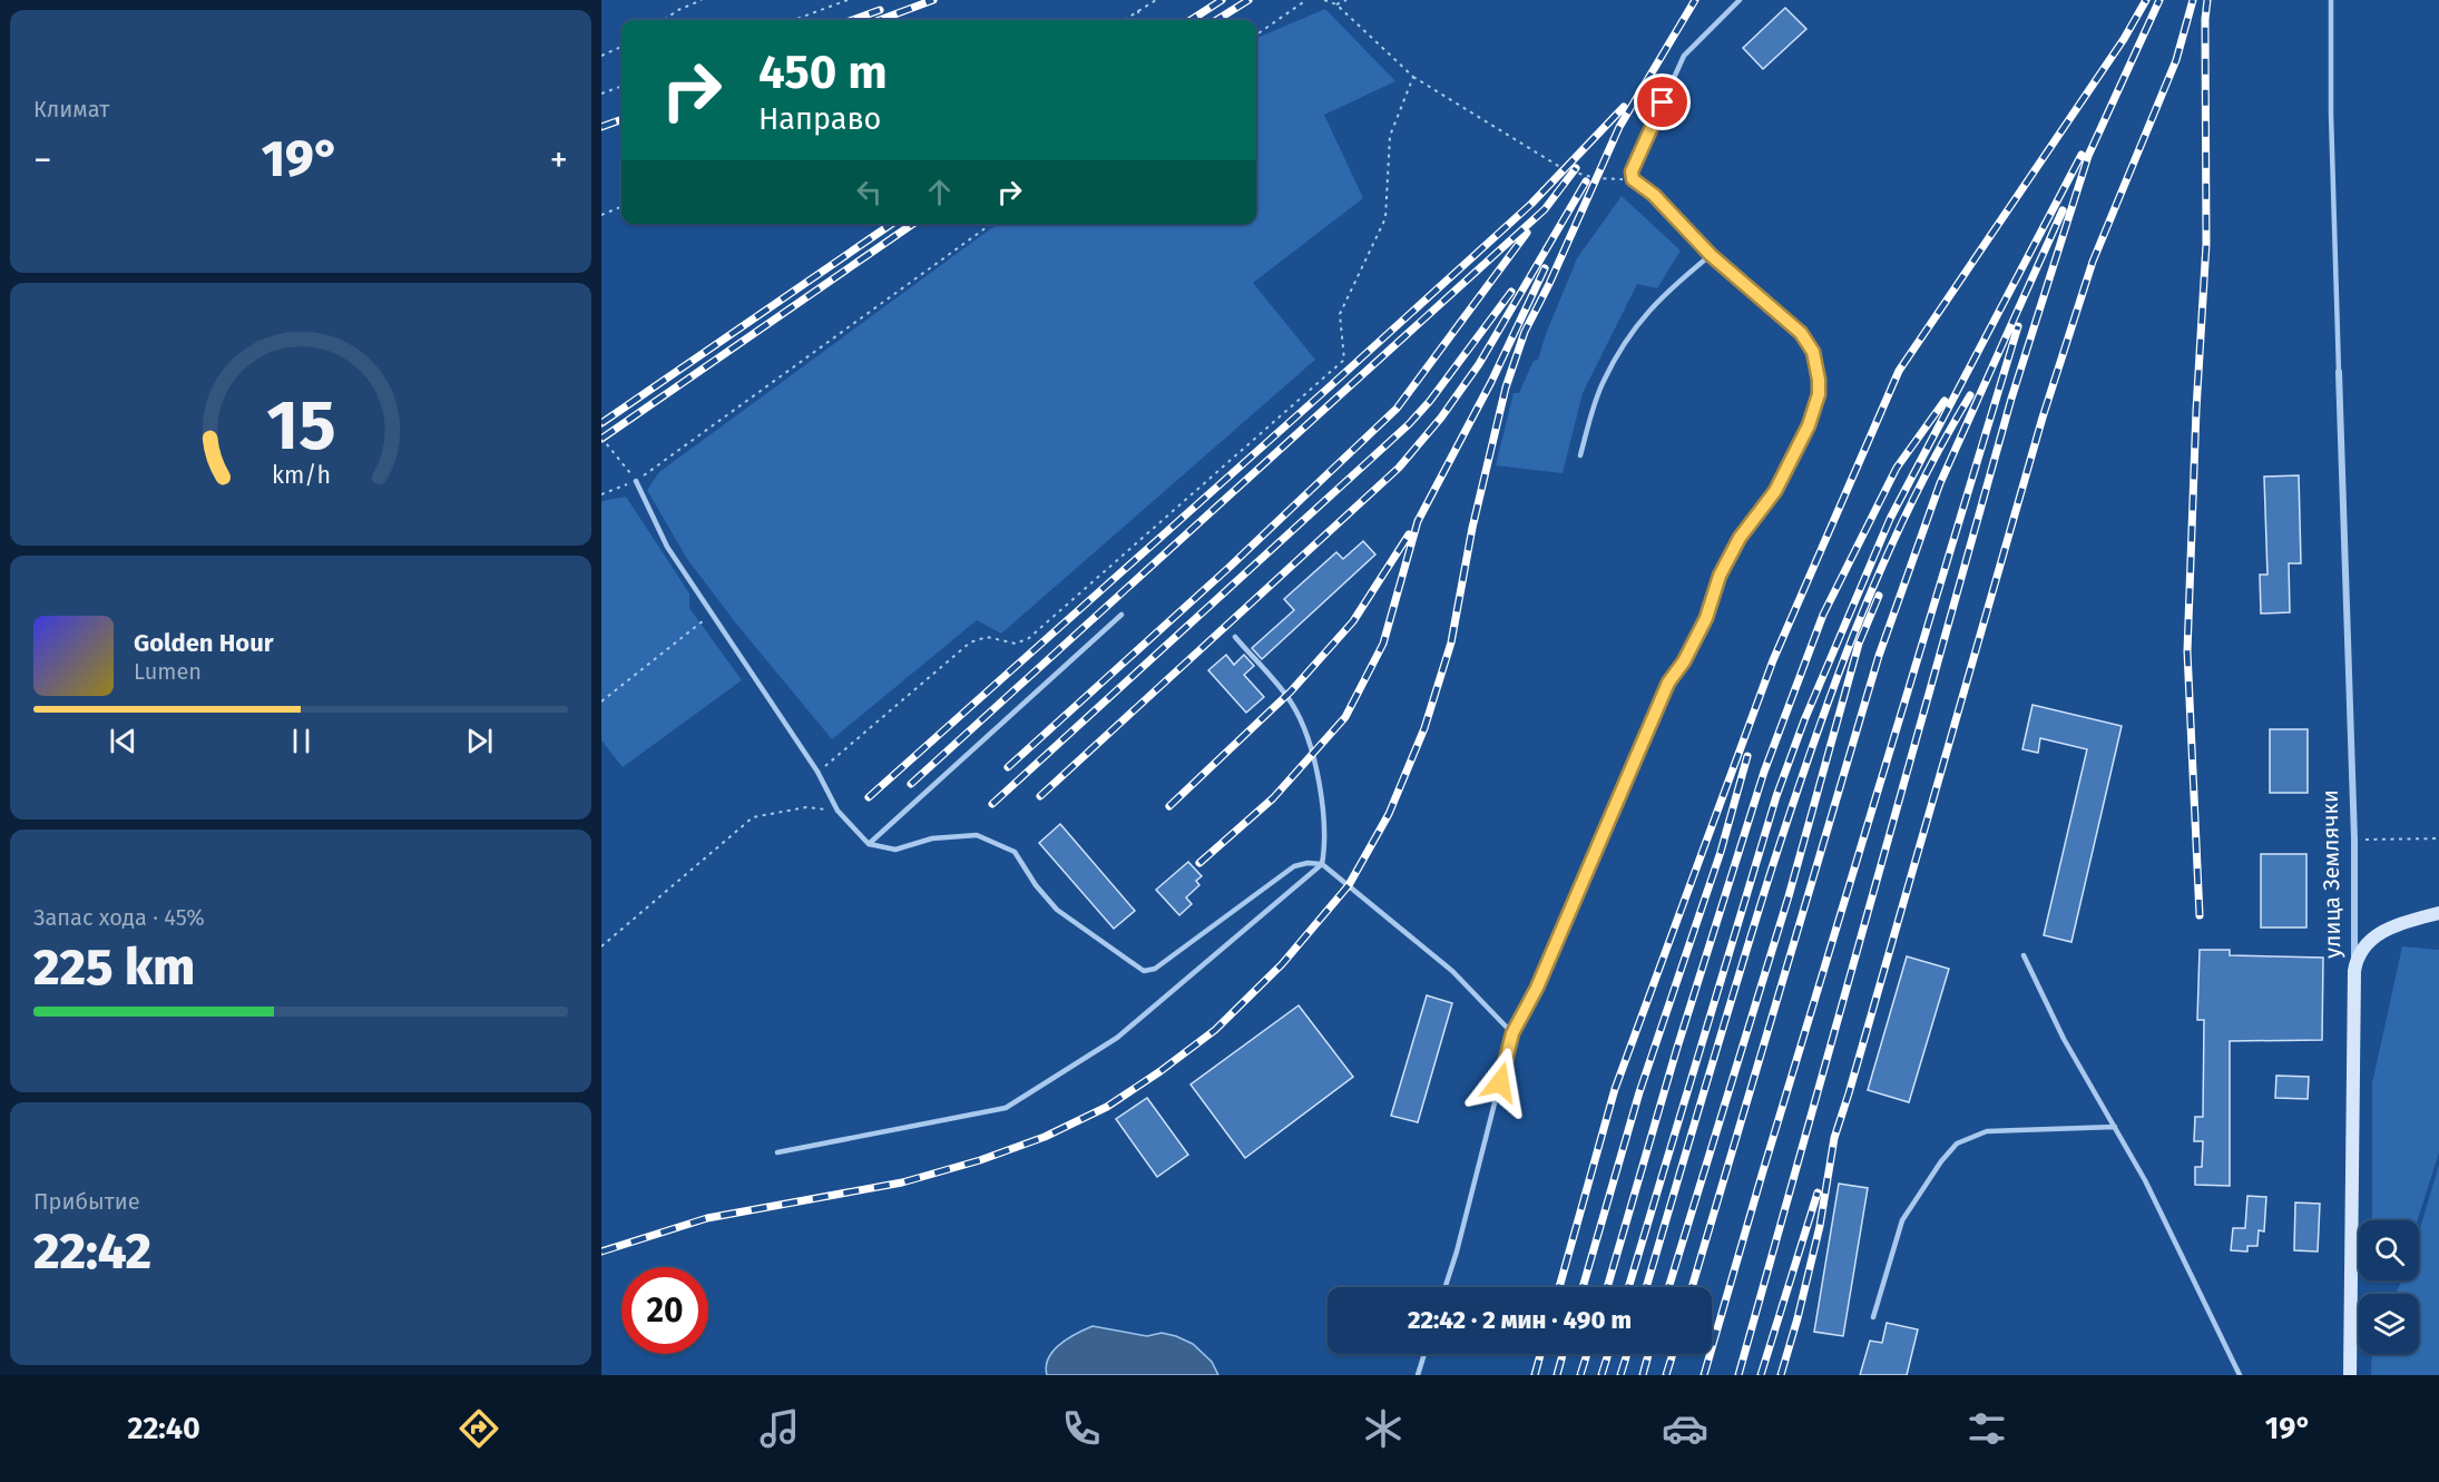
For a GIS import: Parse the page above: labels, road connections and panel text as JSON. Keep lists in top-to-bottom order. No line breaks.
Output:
{"streets":{"street":["улица Землячки"]},"page":{"tile":["Климат",["Запас хода · 45%","225 km"],["Прибытие","22:42"]],"turn":["450 m","Направо"],"heat":["−","19°","+"],"song":["Golden Hour","Lumen"],"limit":"20","trip":"22:42 · 2 мин · 490 m","tabs":["22:40","19°"],"gauge":["15","km/h"]}}
